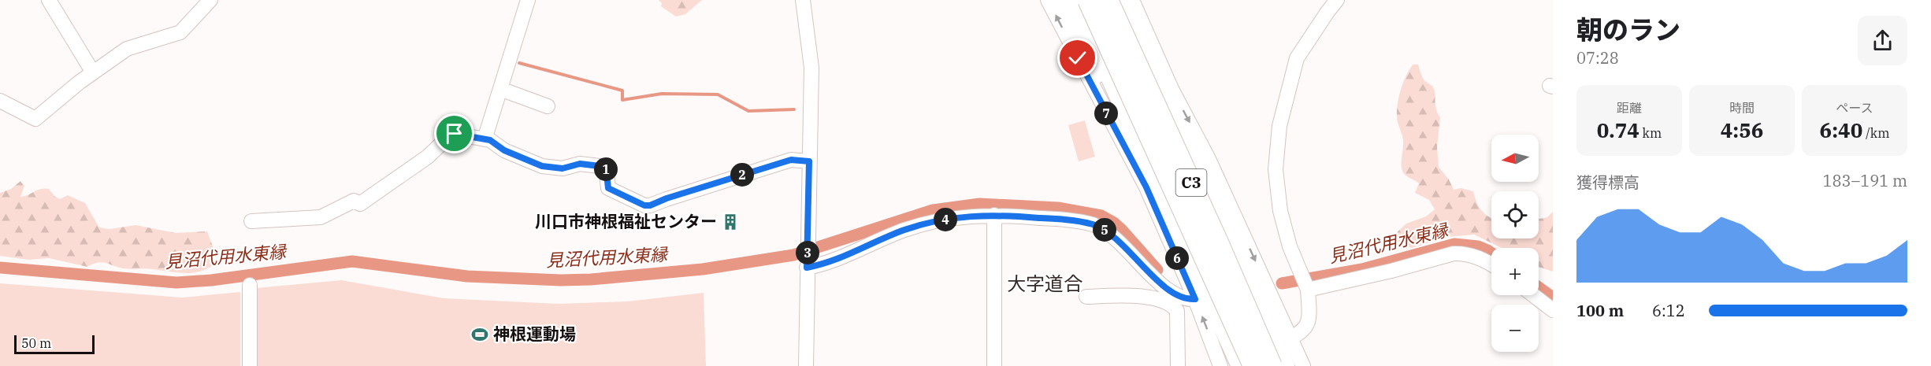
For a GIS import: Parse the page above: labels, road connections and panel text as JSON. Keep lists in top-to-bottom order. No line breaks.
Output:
{"streets":{"highway":["C3"]},"districts":["大字道合"],"water":["見沼代用水東縁"],"places":{"building":["川口市神根福祉センター"],"sports":["神根運動場"]},"scale_bar":"50 m","north":"left","page":{"heading":["朝のラン","07:28"],"stats":[["距離","0.74 km"],["時間","4:56"],["ペース","6:40 /km"]],"pins":["7","1","2","4","5","3","6"],"map_buttons":["+","−"],"chart":["獲得標高","183–191 m"],"list":[{"name":"100 m","note":"6:12"}],"scale":"50 m"}}
